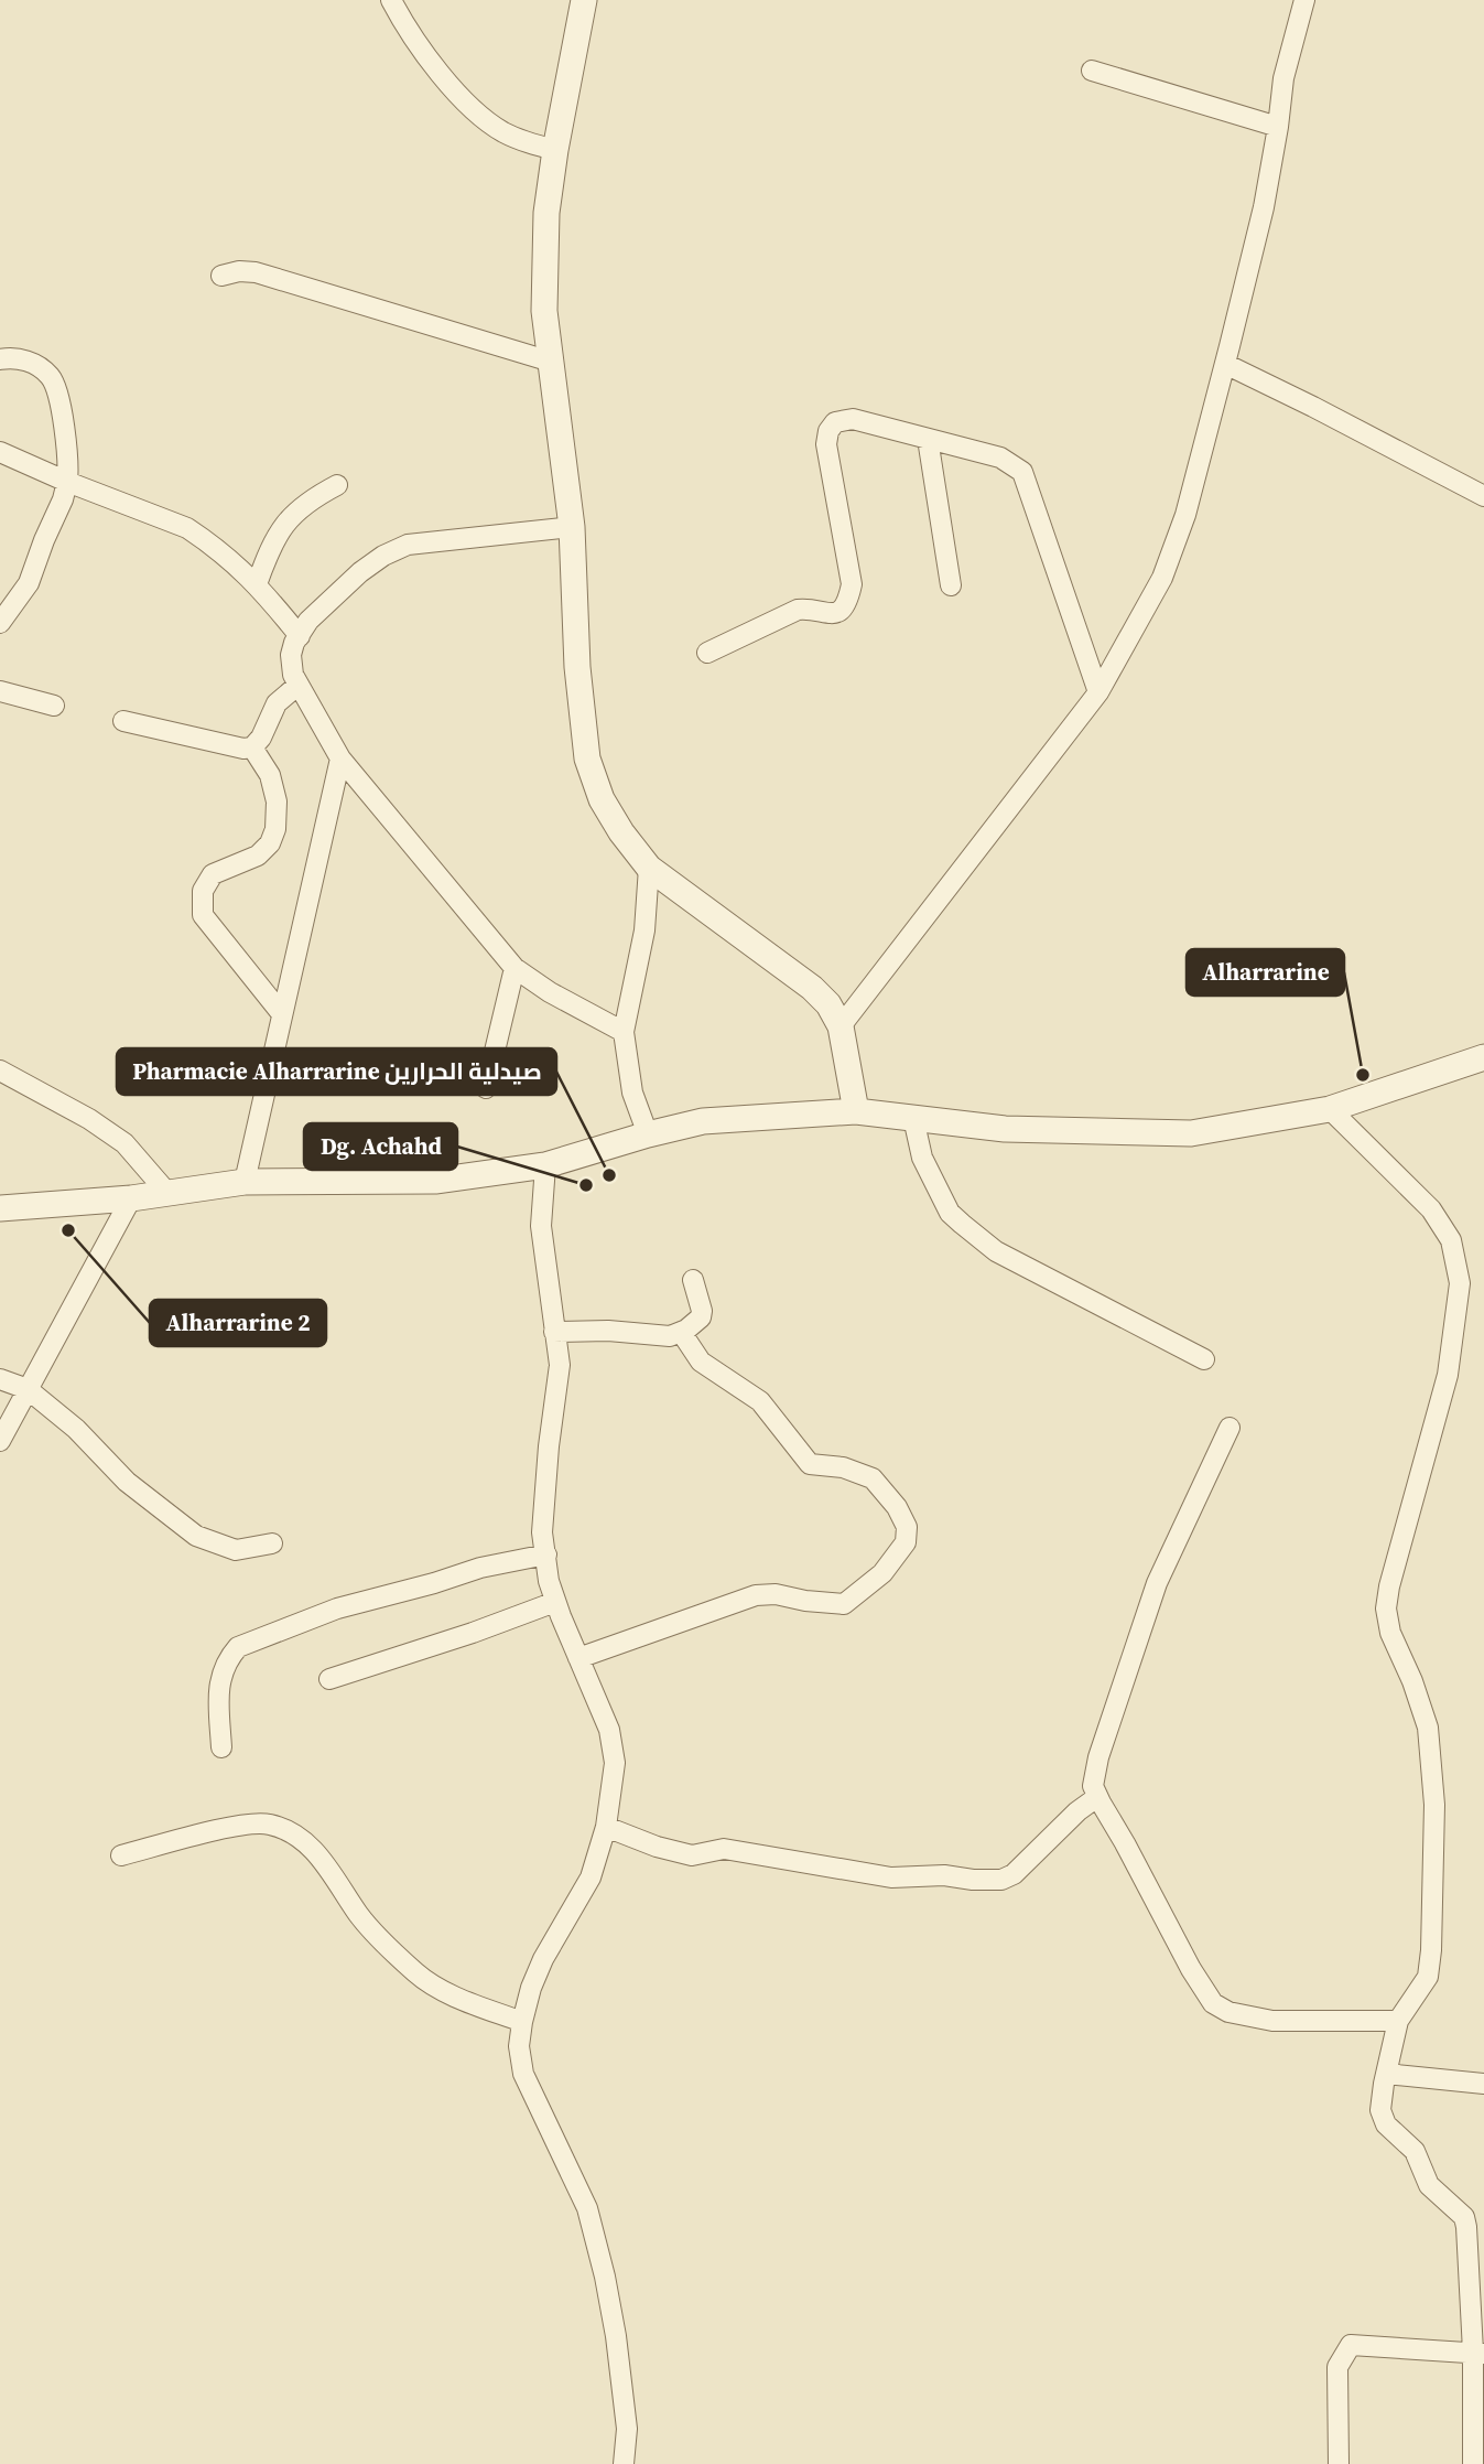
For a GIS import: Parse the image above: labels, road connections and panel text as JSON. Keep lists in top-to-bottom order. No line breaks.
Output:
{"places":["Alharrarine","Pharmacie Alharrarine صيدلية الحرارين","Dg. Achahd","Alharrarine 2"]}
